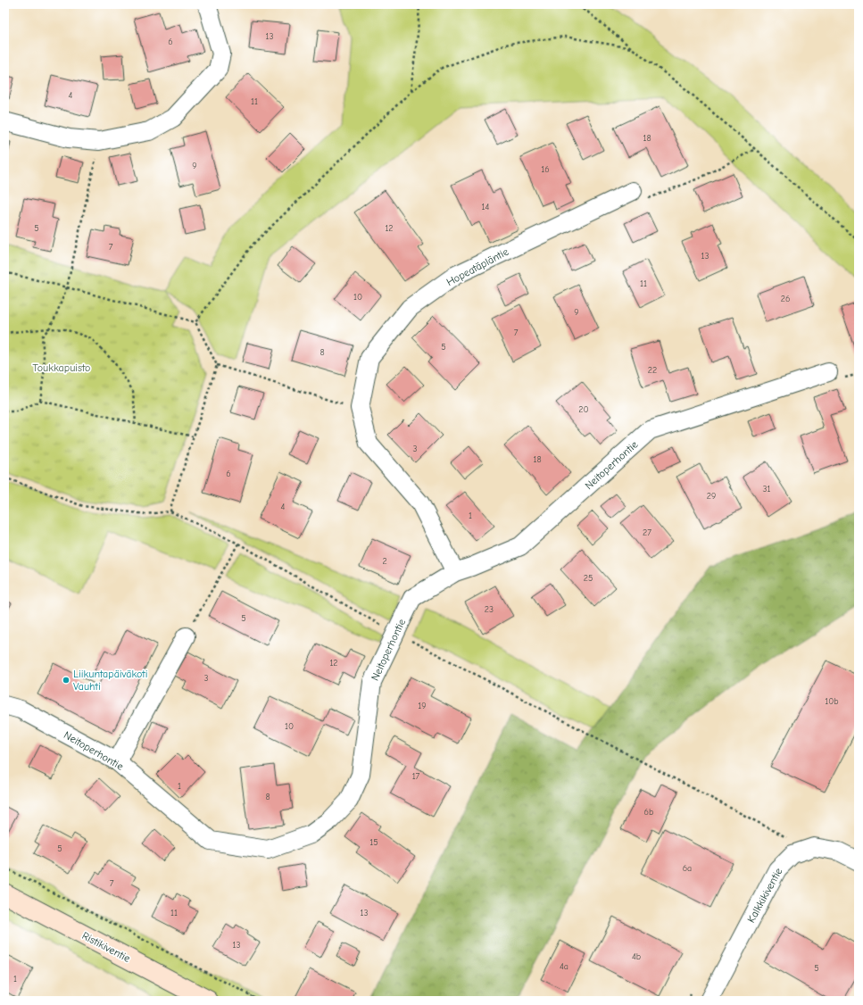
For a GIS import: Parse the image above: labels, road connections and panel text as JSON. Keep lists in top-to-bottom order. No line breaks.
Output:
{"streets":{"street":["Hopeatäpläntie","Neitoperhontie","Kalkkikiventie","Ristikiventie"]},"crossings":[["Hopeatäpläntie","Neitoperhontie"]],"parks":["Toukkapuisto"],"places":["Liikuntapäiväkoti Vauhti"],"house_numbers":["13","6","4","11","18","9","16","14","5","12","7","13","11","10","26","9","7","5","8","22","20","3","18","6","31","29","4","1","27","2","25","23","5","12","3","10b","19","10","17","1","8","6b","15","5","6a","7","11","13","13","4b","4a","5","1"]}
